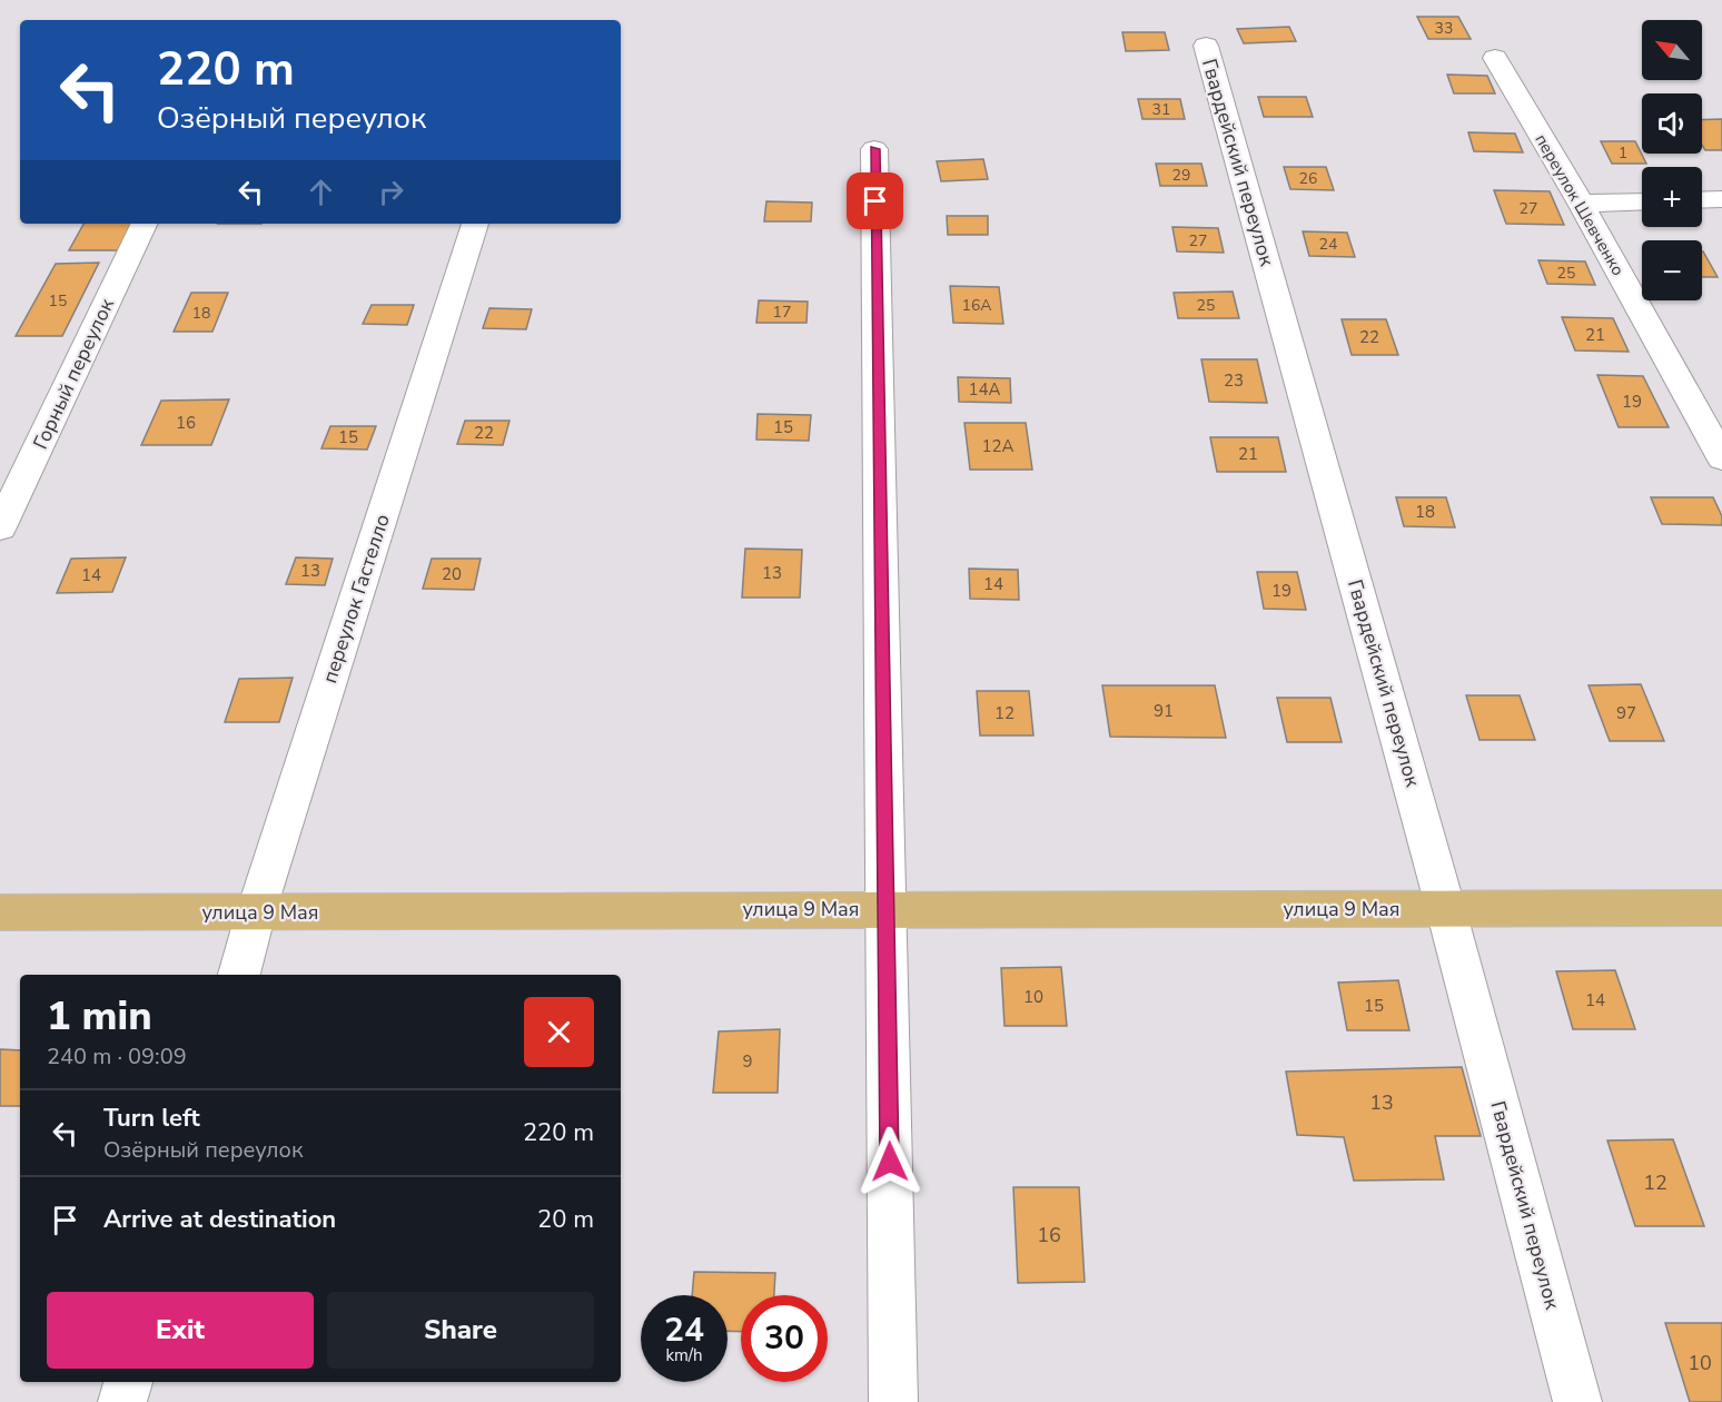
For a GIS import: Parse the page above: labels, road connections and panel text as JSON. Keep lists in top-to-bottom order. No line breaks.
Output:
{"streets":{"main road":["улица 9 Мая"],"street":["Гвардейский переулок","переулок Шевченко","Горный переулок","переулок Гастелло"]},"crossings":[["Гвардейский переулок","улица 9 Мая"],["переулок Гастелло","улица 9 Мая"]],"house_numbers":["33","31","1","29","26","27","27","24","25","15","16А","25","17","18","21","22","23","14А","19","16","15","22","15","12А","21","18","13","13","20","14","14","19","91","12","97","10","14","15","9","13","12","16","10"],"north":"top left","page":{"map_buttons":["+","−"],"turn":["220 m","Озёрный переулок"],"heading":["1 min","240 m · 09:09"],"list":[{"name":"Turn left","note":"Озёрный переулок","value":"220 m"},{"name":"Arrive at destination","value":"20 m"}],"buttons":["Exit","Share"],"speed":"24 km/h","limit":"30"}}
